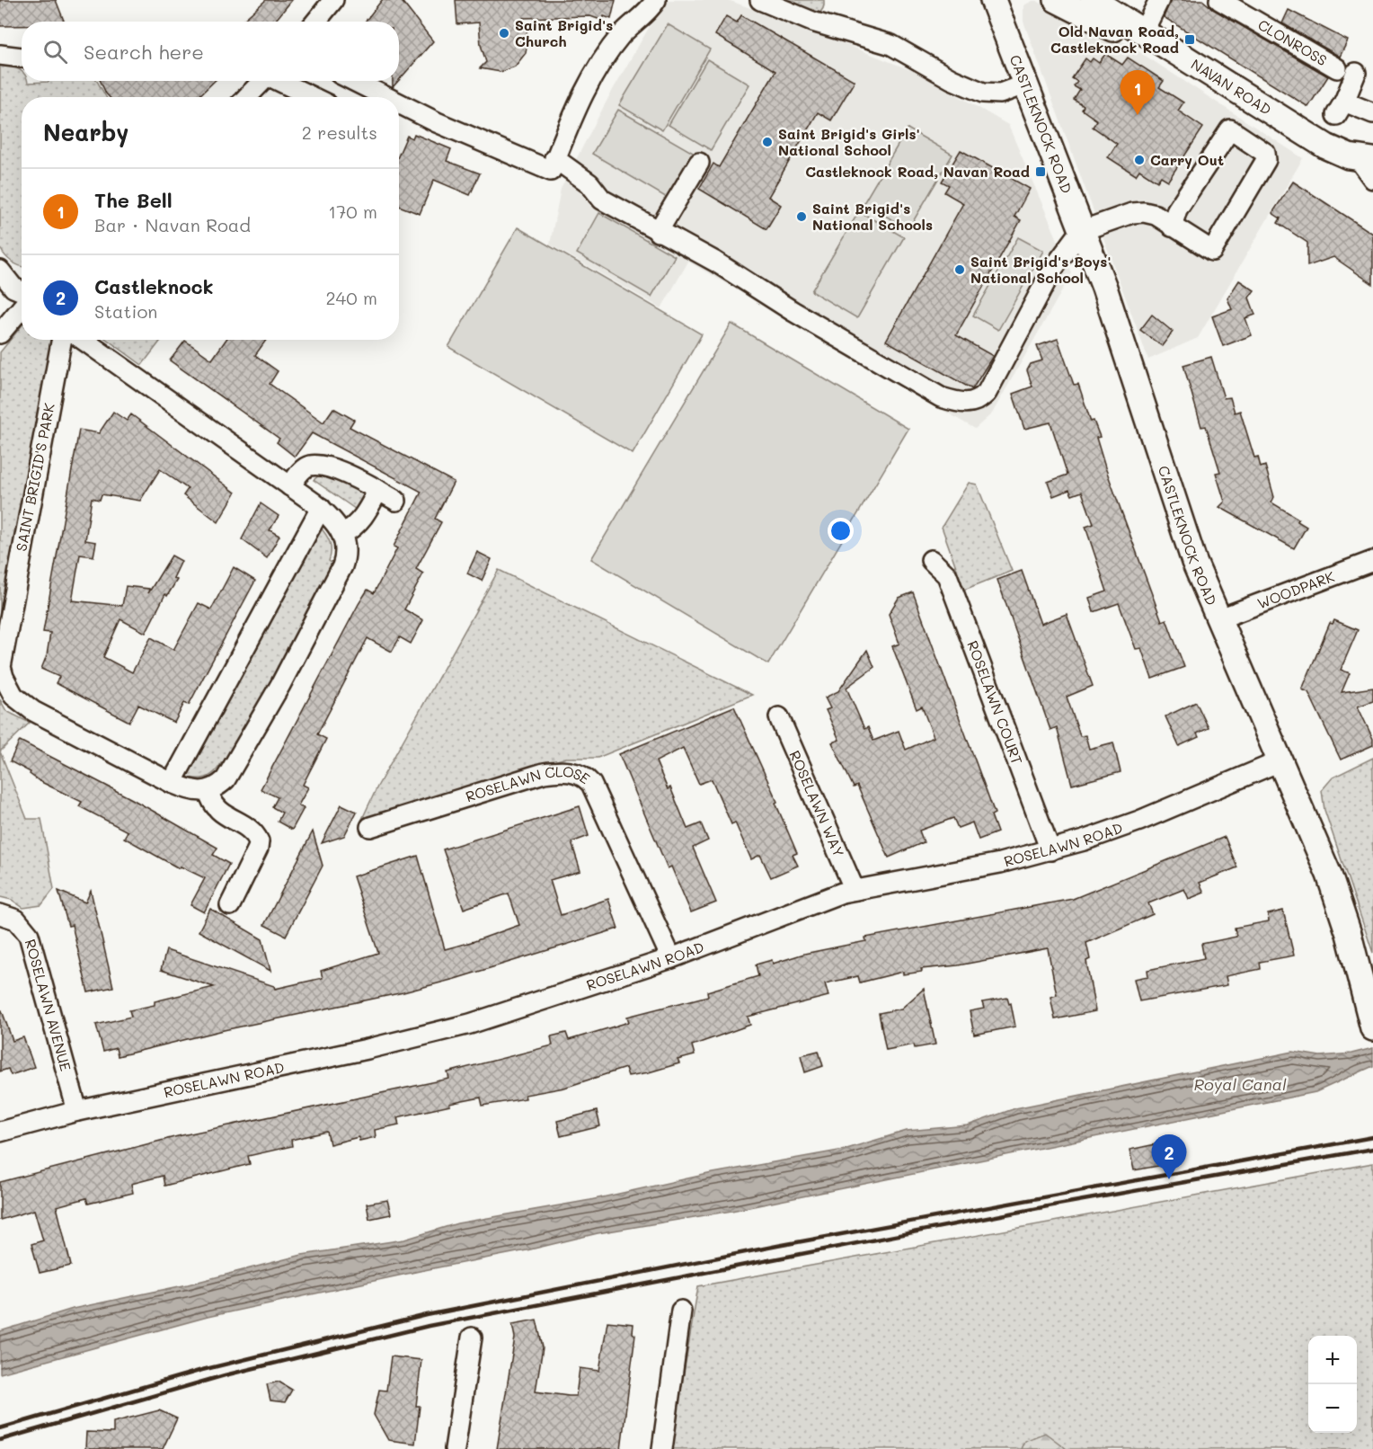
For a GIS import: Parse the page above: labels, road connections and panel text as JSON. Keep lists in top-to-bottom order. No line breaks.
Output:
{"streets":{"main road":["NAVAN ROAD","CASTLEKNOCK ROAD"],"street":["CLONROSS","SAINT BRIGID'S PARK","WOODPARK","ROSELAWN COURT","ROSELAWN CLOSE","ROSELAWN WAY","ROSELAWN ROAD","ROSELAWN AVENUE"]},"crossings":[["CASTLEKNOCK ROAD","WOODPARK"],["CASTLEKNOCK ROAD","ROSELAWN ROAD"],["ROSELAWN COURT","ROSELAWN ROAD"],["ROSELAWN CLOSE","ROSELAWN ROAD"],["ROSELAWN WAY","ROSELAWN ROAD"],["ROSELAWN ROAD","ROSELAWN AVENUE"]],"water":["Royal Canal"],"places":{"other":["Saint Brigid's Church","Saint Brigid's Girls' National School","Carry Out","Saint Brigid's National Schools","Saint Brigid's Boys' National School"],"transit":["Old Navan Road, Castleknock Road","Castleknock Road, Navan Road"]},"page":{"search":"Search here","pins":["1","2"],"heading":["Nearby","2 results"],"list":[{"mark":"1","name":"The Bell","note":"Bar · Navan Road","value":"170 m"},{"mark":"2","name":"Castleknock","note":"Station","value":"240 m"}],"map_buttons":["+","−"]}}
